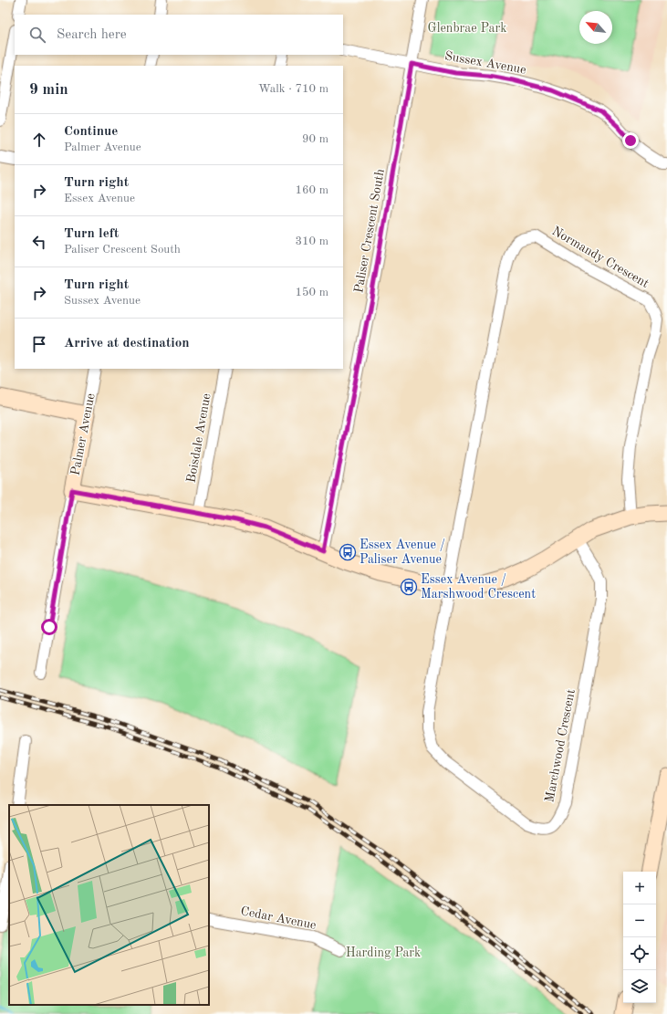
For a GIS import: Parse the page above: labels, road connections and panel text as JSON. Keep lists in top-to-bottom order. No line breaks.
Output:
{"streets":{"street":["Sussex Avenue","Paliser Crescent South","Normandy Crescent","Palmer Avenue","Boisdale Avenue","Marchwood Crescent","Cedar Avenue"]},"crossings":[["Sussex Avenue","Paliser Crescent South"],["Normandy Crescent","Marchwood Crescent"]],"parks":["Glenbrae Park","Harding Park"],"places":{"bus stop":["Essex Avenue / Paliser Avenue","Essex Avenue / Marshwood Crescent"]},"north":"top left","page":{"search":"Search here","heading":["9 min","Walk · 710 m"],"list":[["Continue","Palmer Avenue","90 m"],["Turn right","Essex Avenue","160 m"],["Turn left","Paliser Crescent South","310 m"],["Turn right","Sussex Avenue","150 m"],"Arrive at destination"],"map_buttons":["+","−"]}}
